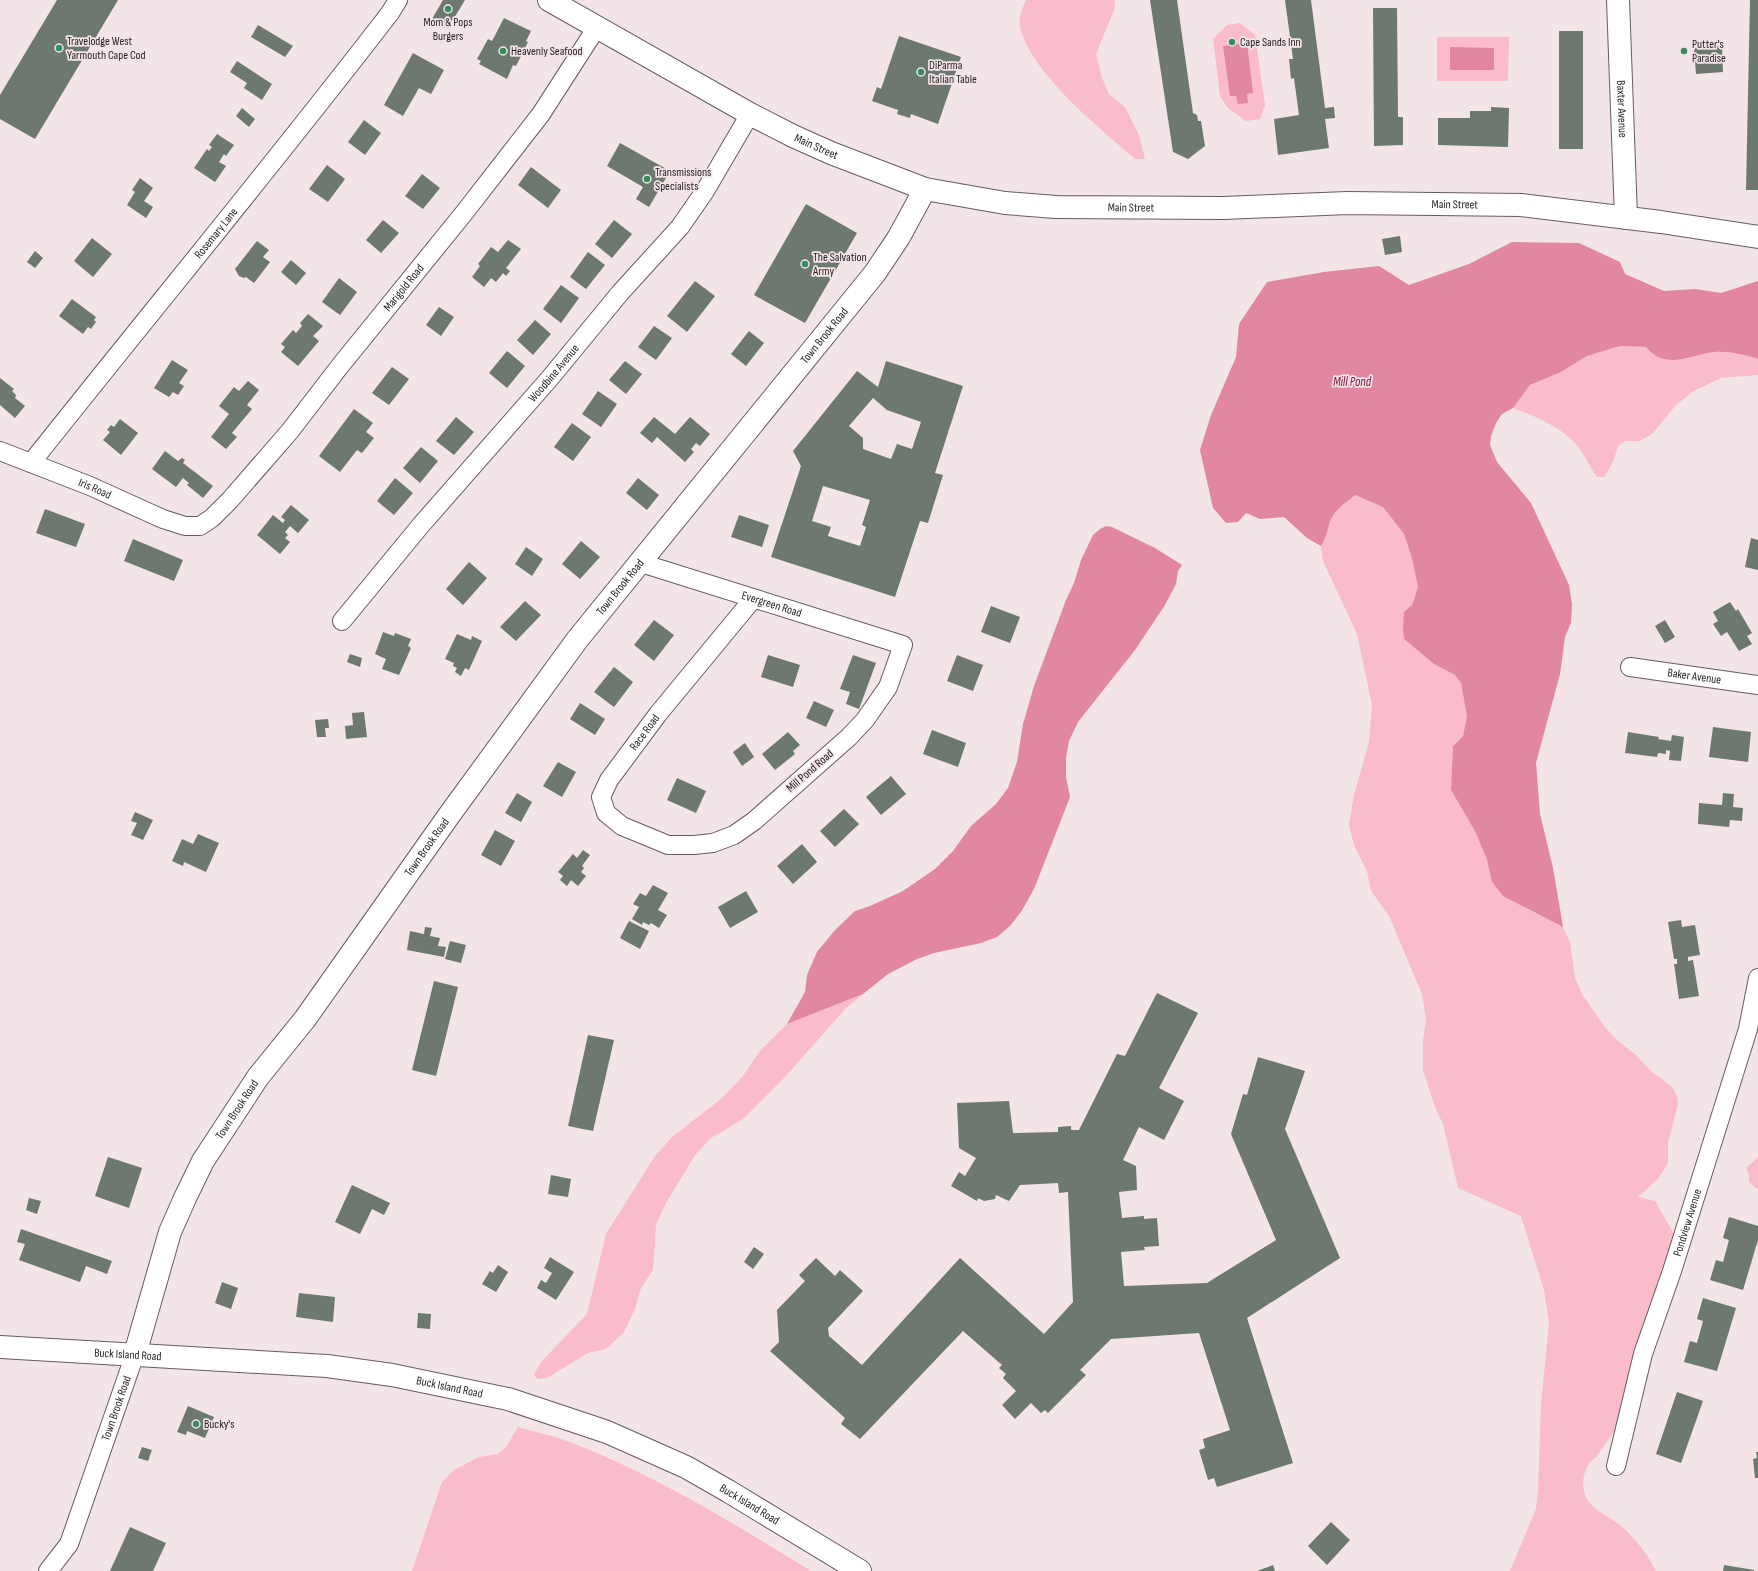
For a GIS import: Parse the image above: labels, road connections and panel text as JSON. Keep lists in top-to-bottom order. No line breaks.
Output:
{"streets":{"main road":["Baxter Avenue","Main Street","Town Brook Road","Buck Island Road"],"street":["Rosemary Lane","Marigold Road","Woodbine Avenue","Iris Road","Evergreen Road","Baker Avenue","Race Road","Mill Pond Road","Pondview Avenue"]},"crossings":[["Baxter Avenue","Main Street"],["Main Street","Marigold Road"],["Main Street","Town Brook Road"],["Main Street","Woodbine Avenue"],["Rosemary Lane","Iris Road"],["Marigold Road","Iris Road"],["Town Brook Road","Evergreen Road"],["Town Brook Road","Buck Island Road"],["Evergreen Road","Race Road"],["Evergreen Road","Mill Pond Road"],["Race Road","Mill Pond Road"]],"water":["Mill Pond"],"places":["Mom & Pops Burgers","Cape Sands Inn","Travelodge West Yarmouth Cape Cod","Heavenly Seafood","Putter's Paradise","DiParma Italian Table","Transmissions Specialists","The Salvation Army","Bucky's"]}
